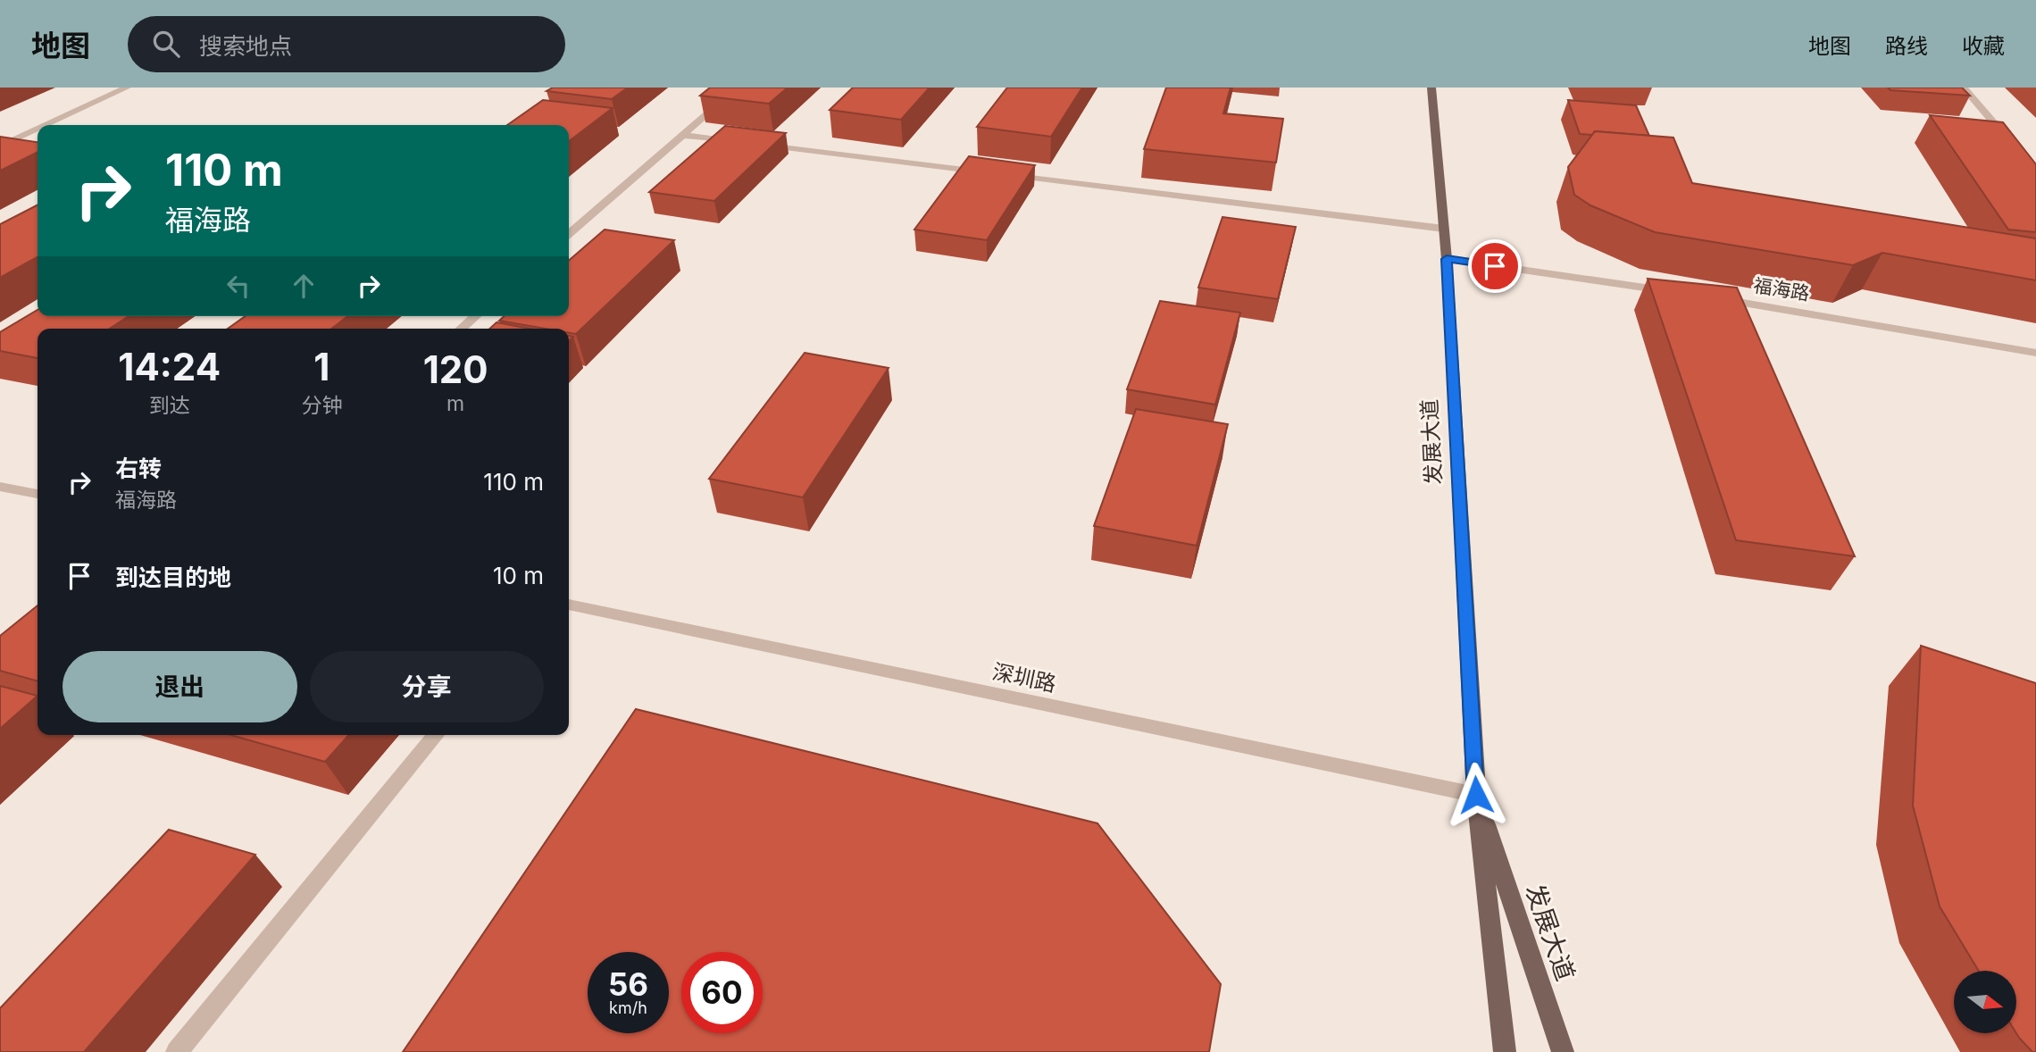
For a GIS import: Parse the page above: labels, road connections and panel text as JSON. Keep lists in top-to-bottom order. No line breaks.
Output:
{"streets":{"main road":["发展大道"],"street":["福海路","深圳路"]},"crossings":[["发展大道","深圳路"]],"north":"right","page":{"header":"地图","search":"搜索地点","nav":["地图","路线","收藏"],"turn":["110 m","福海路"],"eta":["14:24","到达","1","分钟","120","m"],"list":[{"name":"右转","note":"福海路","value":"110 m"},{"name":"到达目的地","value":"10 m"}],"buttons":["退出","分享"],"speed":"56 km/h","limit":"60"}}
